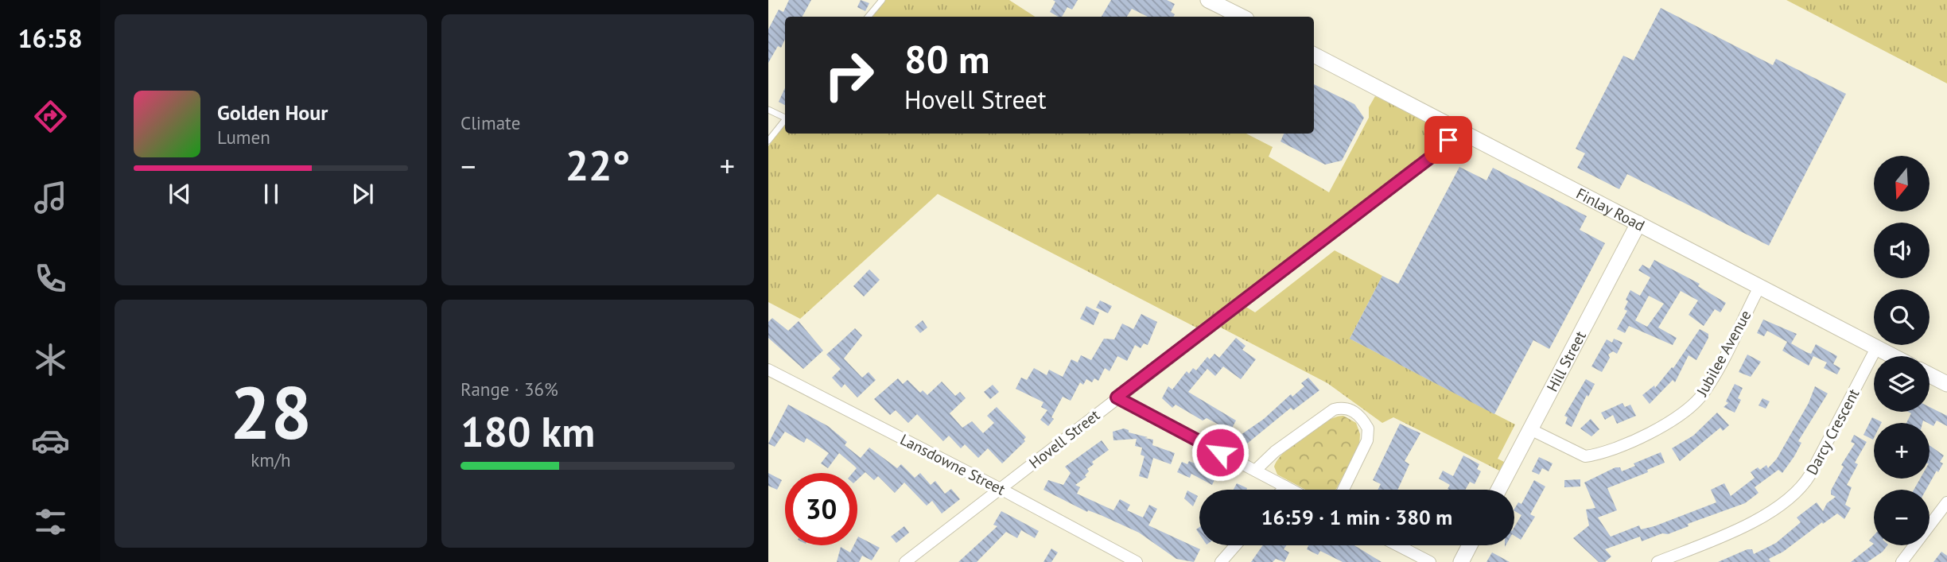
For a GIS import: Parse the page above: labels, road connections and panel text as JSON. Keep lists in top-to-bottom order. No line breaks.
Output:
{"streets":{"street":["Finlay Road","Jubilee Avenue","Hill Street","Darcy Crescent","Hovell Street","Lansdowne Street"]},"crossings":[["Finlay Road","Jubilee Avenue"],["Finlay Road","Hill Street"],["Finlay Road","Darcy Crescent"],["Finlay Road","Hovell Street"],["Jubilee Avenue","Hill Street"],["Hovell Street","Lansdowne Street"]],"north":"bottom","page":{"tabs":"16:58","tile":["Climate",["28","km/h"],["Range · 36%","180 km"]],"turn":["80 m","Hovell Street"],"song":["Golden Hour","Lumen"],"heat":["−","22°","+"],"map_buttons":["+","−"],"limit":"30","trip":"16:59 · 1 min · 380 m"}}
